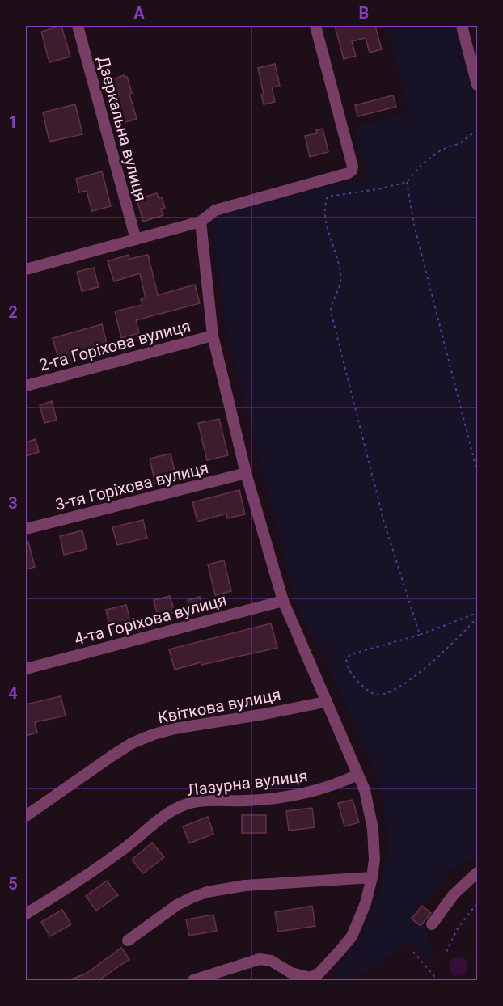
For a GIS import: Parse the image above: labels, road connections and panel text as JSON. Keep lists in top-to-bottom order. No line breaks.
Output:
{"streets":{"street":["Дзеркальна вулиця","2-га Горіхова вулиця","3-тя Горіхова вулиця","4-та Горіхова вулиця","Квіткова вулиця","Лазурна вулиця"]},"grid":{"columns":["A","B"],"rows":["1","2","3","4","5"]}}
